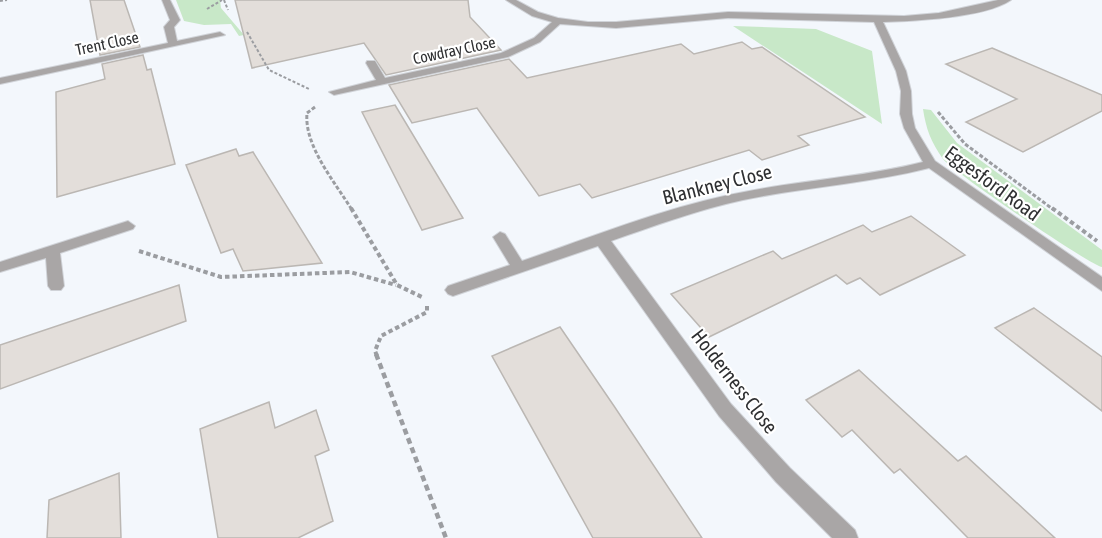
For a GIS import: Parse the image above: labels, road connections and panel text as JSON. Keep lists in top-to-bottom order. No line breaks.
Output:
{"streets":{"street":["Trent Close","Cowdray Close","Eggesford Road","Blankney Close","Holderness Close"]},"crossings":[["Eggesford Road","Blankney Close"],["Blankney Close","Holderness Close"]]}
